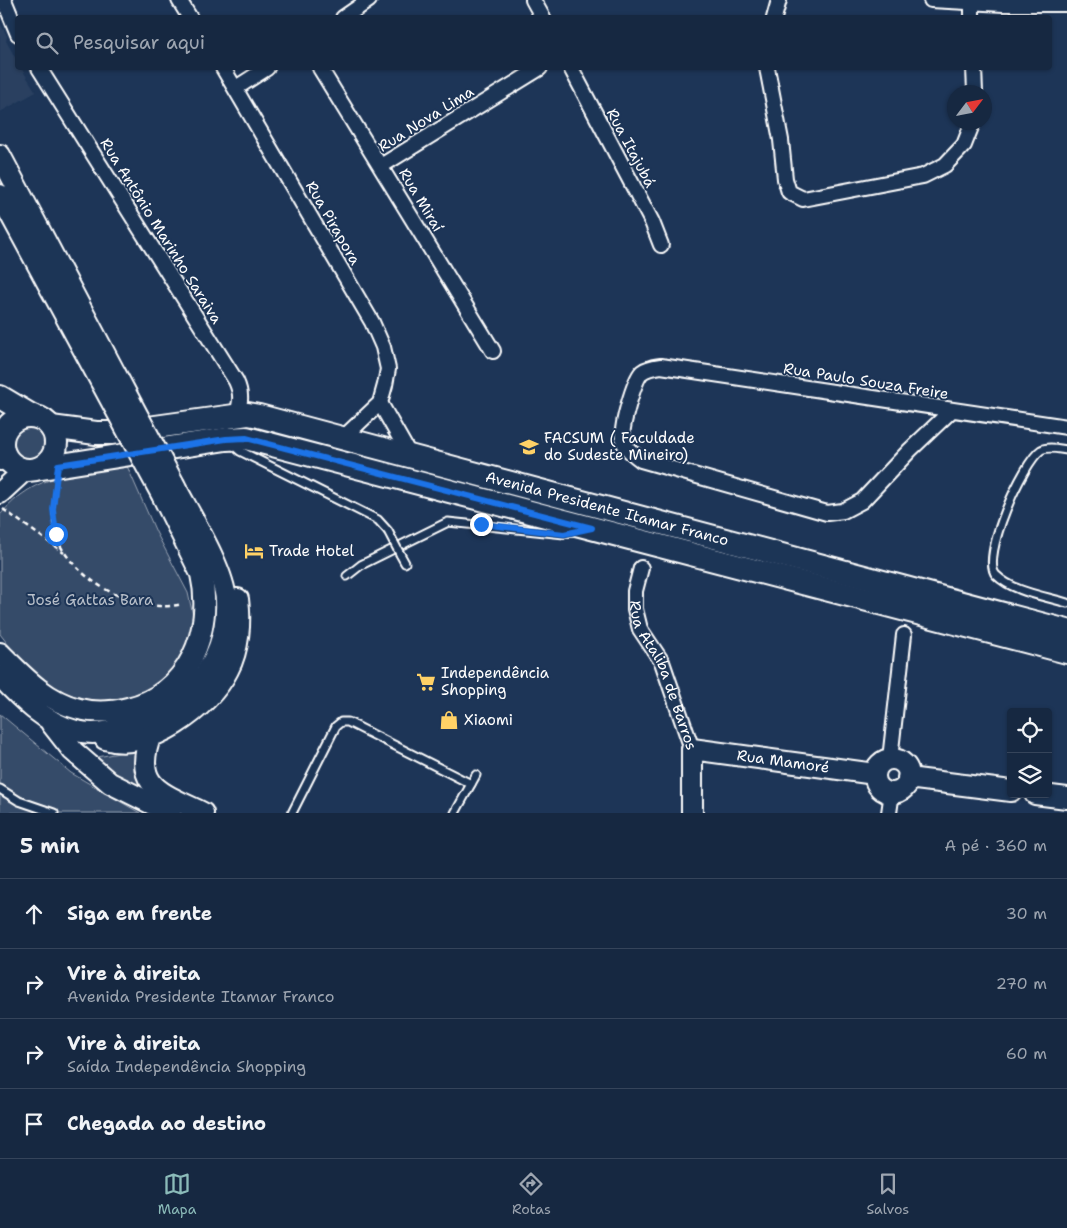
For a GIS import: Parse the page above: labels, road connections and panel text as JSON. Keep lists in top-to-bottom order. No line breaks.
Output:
{"streets":{"main road":["Avenida Presidente Itamar Franco","Rua Ataliba de Barros","Rua Mamoré"],"street":["Rua Nova Lima","Rua Itajubá","Rua Miraí","Rua Pirapora","Rua Antônio Marinho Saraiva","Rua Paulo Souza Freire"]},"crossings":[["Rua Nova Lima","Rua Miraí"],["Rua Antônio Marinho Saraiva","Avenida Presidente Itamar Franco"],["Rua Ataliba de Barros","Rua Mamoré"]],"parks":["José Gattas Bara"],"places":{"school or university":["FACSUM ( Faculdade do Sudeste Mineiro)"],"hotel":["Trade Hotel"],"supermarket":["Independência Shopping"],"shop":["Xiaomi"]},"north":"top right","page":{"search":"Pesquisar aqui","heading":["5 min","A pé · 360 m"],"list":[["Siga em frente","30 m"],["Vire à direita","Avenida Presidente Itamar Franco","270 m"],["Vire à direita","Saída Independência Shopping","60 m"],"Chegada ao destino"],"nav":["Mapa","Rotas","Salvos"]}}
